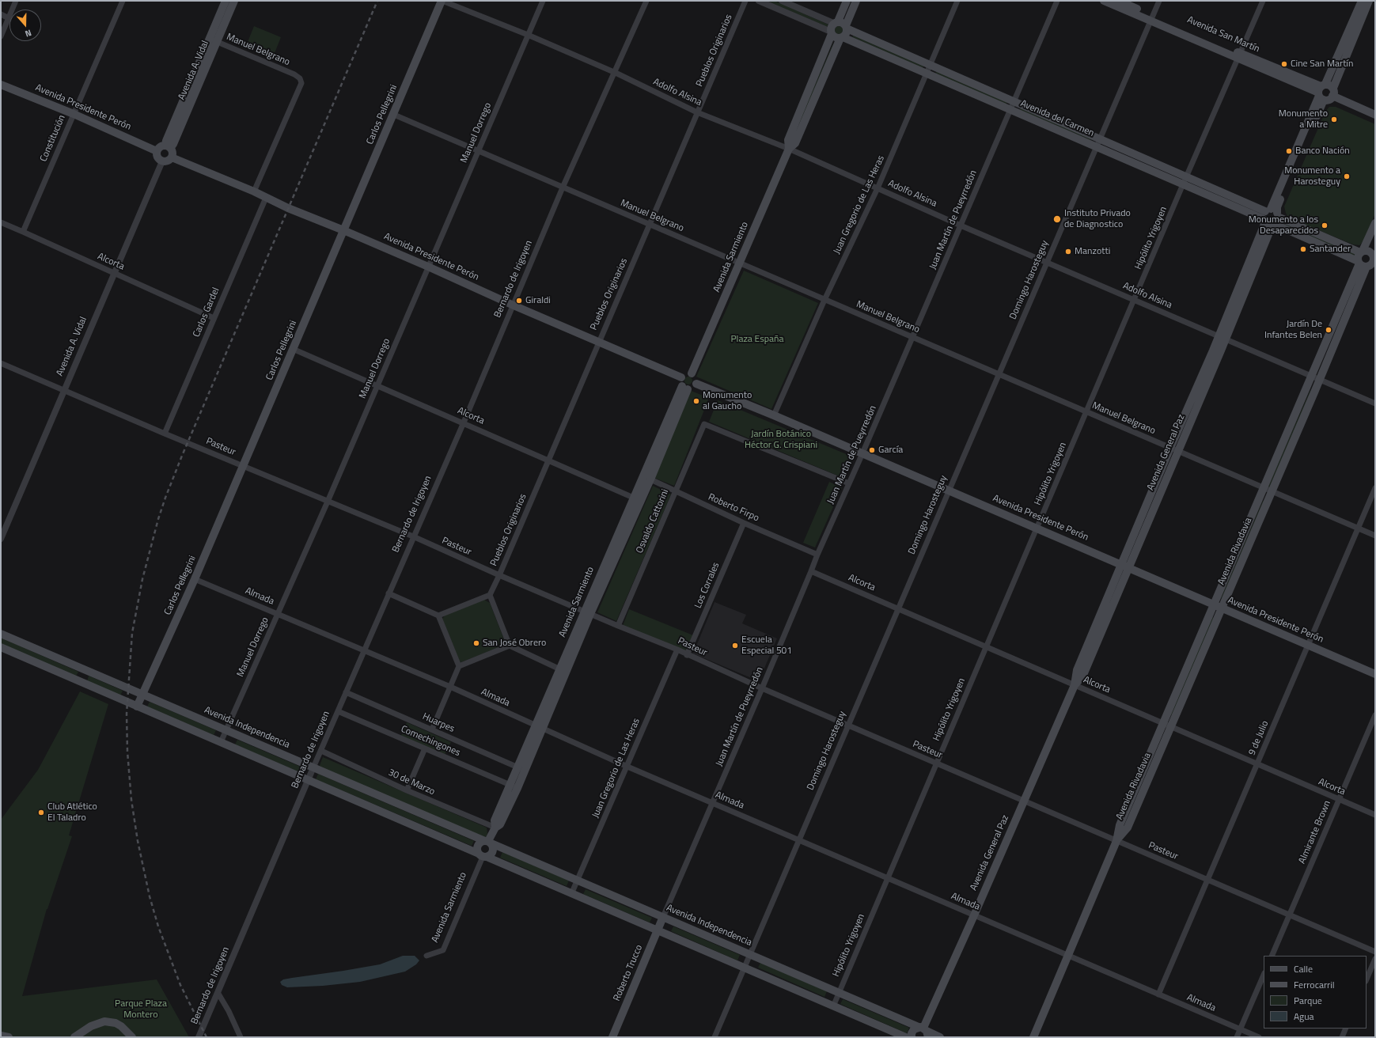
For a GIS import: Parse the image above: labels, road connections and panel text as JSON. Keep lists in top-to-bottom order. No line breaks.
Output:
{"streets":{"main road":["Avenida San Martín","Avenida A. Vidal","Avenida Presidente Perón","Carlos Pellegrini","Avenida del Carmen","Avenida Sarmiento","Avenida General Paz","Avenida Rivadavia","Avenida Independencia","Roberto Trucco"],"street":["Manuel Belgrano","Pueblos Originarios","Adolfo Alsina","Manuel Dorrego","Constitución","Juan Gregorio de Las Heras","Juan Martín de Pueyrredón","Hipólito Yrigoyen","Alcorta","Bernardo de Irigoyen","Domingo Harosteguy","Carlos Gardel","Pasteur","Roberto Firpo","Osvaldo Cattorini","Los Corrales","Almada","Huarpes","9 de Julio","Comechingones","30 de Marzo","Almirante Brown"]},"crossings":[["Avenida San Martín","Hipólito Yrigoyen"],["Avenida San Martín","Domingo Harosteguy"],["Avenida San Martín","Avenida General Paz"],["Manuel Belgrano","Pueblos Originarios"],["Manuel Belgrano","Avenida A. Vidal"],["Manuel Belgrano","Avenida Presidente Perón"],["Manuel Belgrano","Carlos Pellegrini"],["Manuel Belgrano","Manuel Dorrego"],["Manuel Belgrano","Juan Gregorio de Las Heras"],["Manuel Belgrano","Juan Martín de Pueyrredón"],["Manuel Belgrano","Hipólito Yrigoyen"],["Manuel Belgrano","Avenida Sarmiento"],["Manuel Belgrano","Bernardo de Irigoyen"],["Manuel Belgrano","Domingo Harosteguy"],["Manuel Belgrano","Avenida General Paz"],["Manuel Belgrano","Avenida Rivadavia"],["Manuel Belgrano","9 de Julio"],["Pueblos Originarios","Adolfo Alsina"],["Pueblos Originarios","Avenida Presidente Perón"],["Pueblos Originarios","Alcorta"],["Pueblos Originarios","Pasteur"],["Avenida A. Vidal","Avenida Presidente Perón"],["Avenida A. Vidal","Alcorta"],["Avenida A. Vidal","Pasteur"],["Adolfo Alsina","Carlos Pellegrini"],["Adolfo Alsina","Manuel Dorrego"],["Adolfo Alsina","Juan Gregorio de Las Heras"],["Adolfo Alsina","Juan Martín de Pueyrredón"],["Adolfo Alsina","Hipólito Yrigoyen"],["Adolfo Alsina","Avenida Sarmiento"],["Adolfo Alsina","Bernardo de Irigoyen"],["Adolfo Alsina","Domingo Harosteguy"],["Adolfo Alsina","Avenida General Paz"],["Adolfo Alsina","Avenida Rivadavia"],["Avenida Presidente Perón","Carlos Pellegrini"],["Avenida Presidente Perón","Manuel Dorrego"],["Avenida Presidente Perón","Constitución"],["Avenida Presidente Perón","Juan Gregorio de Las Heras"],["Avenida Presidente Perón","Juan Martín de Pueyrredón"],["Avenida Presidente Perón","Hipólito Yrigoyen"],["Avenida Presidente Perón","Avenida Sarmiento"],["Avenida Presidente Perón","Bernardo de Irigoyen"],["Avenida Presidente Perón","Domingo Harosteguy"],["Avenida Presidente Perón","Carlos Gardel"],["Avenida Presidente Perón","Avenida General Paz"],["Avenida Presidente Perón","Avenida Rivadavia"],["Avenida Presidente Perón","9 de Julio"],["Carlos Pellegrini","Alcorta"],["Carlos Pellegrini","Pasteur"],["Carlos Pellegrini","Almada"],["Carlos Pellegrini","Avenida Independencia"],["Avenida del Carmen","Juan Gregorio de Las Heras"],["Avenida del Carmen","Juan Martín de Pueyrredón"],["Avenida del Carmen","Hipólito Yrigoyen"],["Avenida del Carmen","Avenida Sarmiento"],["Avenida del Carmen","Domingo Harosteguy"],["Avenida del Carmen","Avenida General Paz"],["Avenida del Carmen","Avenida Rivadavia"],["Manuel Dorrego","Alcorta"],["Manuel Dorrego","Pasteur"],["Manuel Dorrego","Almada"],["Manuel Dorrego","Avenida Independencia"],["Constitución","Alcorta"],["Juan Gregorio de Las Heras","Pasteur"],["Juan Gregorio de Las Heras","Almada"],["Juan Gregorio de Las Heras","Avenida Independencia"],["Juan Martín de Pueyrredón","Alcorta"],["Juan Martín de Pueyrredón","Pasteur"],["Juan Martín de Pueyrredón","Roberto Firpo"],["Juan Martín de Pueyrredón","Osvaldo Cattorini"],["Juan Martín de Pueyrredón","Almada"],["Juan Martín de Pueyrredón","Avenida Independencia"],["Juan Martín de Pueyrredón","Roberto Trucco"],["Hipólito Yrigoyen","Alcorta"],["Hipólito Yrigoyen","Pasteur"],["Hipólito Yrigoyen","Almada"],["Hipólito Yrigoyen","Avenida Independencia"],["Avenida Sarmiento","Alcorta"],["Avenida Sarmiento","Pasteur"],["Avenida Sarmiento","Roberto Firpo"],["Avenida Sarmiento","Almada"],["Avenida Sarmiento","Huarpes"],["Avenida Sarmiento","Avenida Independencia"],["Avenida Sarmiento","Comechingones"],["Avenida Sarmiento","30 de Marzo"],["Alcorta","Bernardo de Irigoyen"],["Alcorta","Domingo Harosteguy"],["Alcorta","Carlos Gardel"],["Alcorta","Avenida General Paz"],["Alcorta","Avenida Rivadavia"],["Alcorta","9 de Julio"],["Alcorta","Almirante Brown"],["Bernardo de Irigoyen","Pasteur"],["Bernardo de Irigoyen","Almada"],["Bernardo de Irigoyen","Huarpes"],["Bernardo de Irigoyen","Avenida Independencia"],["Bernardo de Irigoyen","Comechingones"],["Bernardo de Irigoyen","30 de Marzo"],["Domingo Harosteguy","Pasteur"],["Domingo Harosteguy","Almada"],["Domingo Harosteguy","Avenida Independencia"],["Carlos Gardel","Pasteur"],["Pasteur","Avenida General Paz"],["Pasteur","Osvaldo Cattorini"],["Pasteur","Avenida Rivadavia"],["Pasteur","Los Corrales"],["Pasteur","9 de Julio"],["Pasteur","Almirante Brown"],["Avenida General Paz","Almada"],["Avenida General Paz","Avenida Independencia"],["Roberto Firpo","Osvaldo Cattorini"],["Roberto Firpo","Los Corrales"],["Avenida Rivadavia","Almada"],["Almada","9 de Julio"],["Avenida Independencia","Roberto Trucco"]],"parks":["Plaza España","Jardín Botánico Héctor G. Crispiani","Parque Plaza Montero"],"places":["Cine San Martín","Monumento a Mitre","Banco Nación","Monumento a Harosteguy","Instituto Privado de Diagnostico","Monumento a los Desaparecidos","Santander","Manzotti","Giraldi","Jardín De Infantes Belen","Monumento al Gaucho","García","San José Obrero","Escuela Especial 501","Club Atlético El Taladro"],"legend":["Calle","Ferrocarril","Parque","Agua"],"north":"bottom"}
